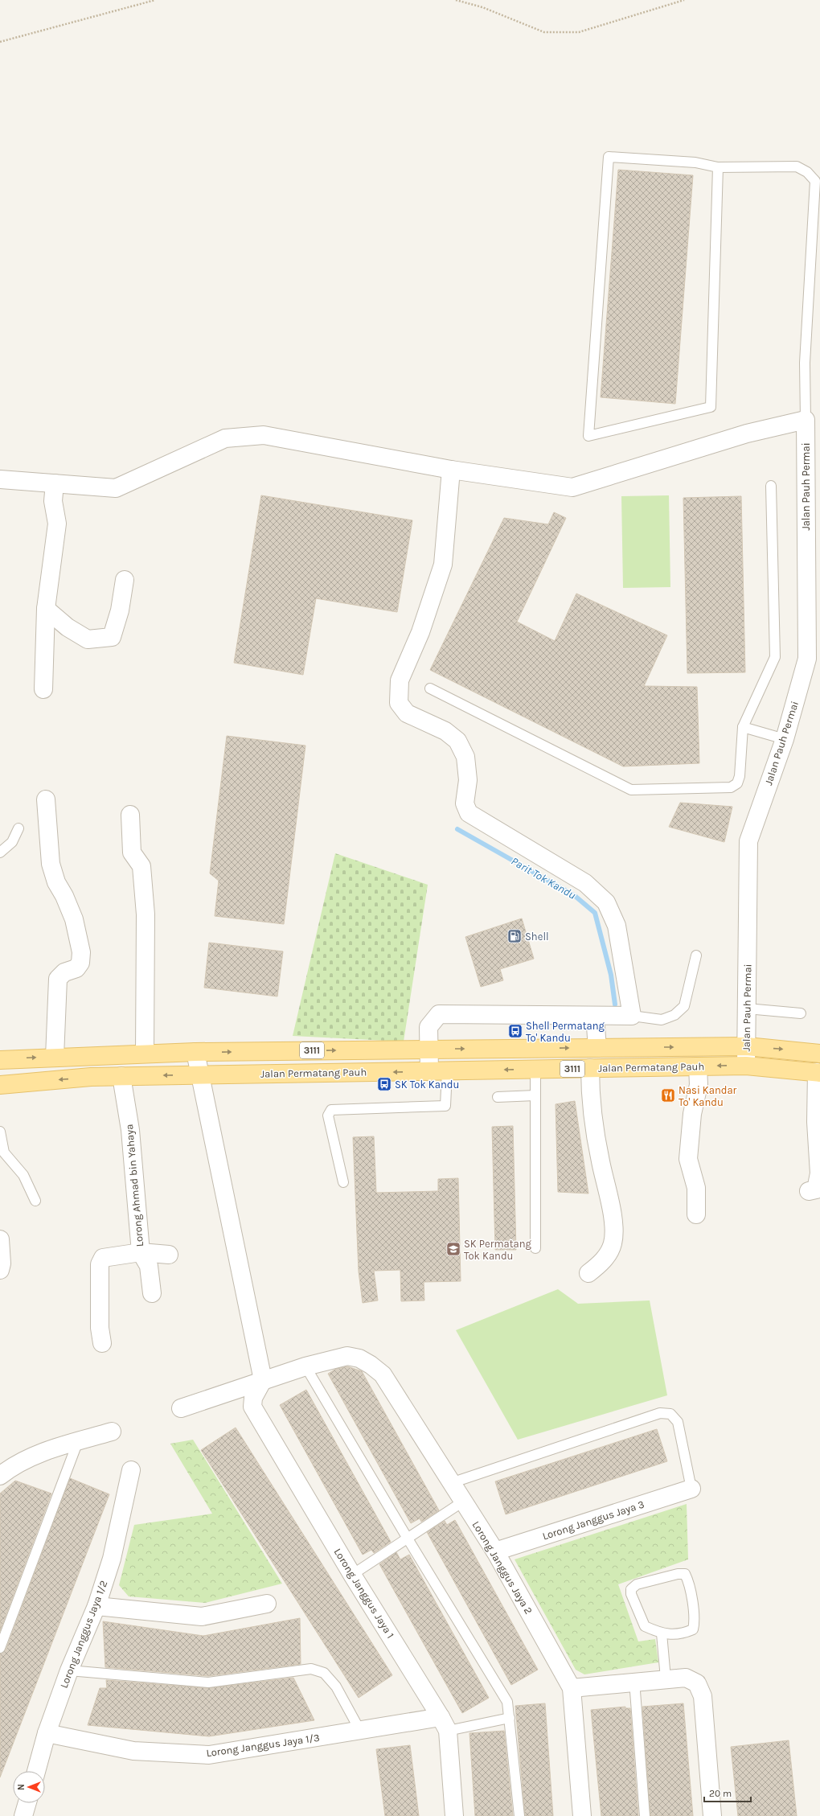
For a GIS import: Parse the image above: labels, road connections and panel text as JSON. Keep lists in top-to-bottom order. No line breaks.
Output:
{"streets":{"main road":["3111","Jalan Permatang Pauh"],"street":["Jalan Pauh Permai","Lorong Ahmad bin Yahaya","Lorong Janggus Jaya 3","Lorong Janggus Jaya 2","Lorong Janggus Jaya 1","Lorong Janggus Jaya 1/2","Lorong Janggus Jaya 1/3"]},"crossings":[["Jalan Pauh Permai","Jalan Permatang Pauh"],["Jalan Permatang Pauh","Lorong Ahmad bin Yahaya"],["Lorong Janggus Jaya 3","Lorong Janggus Jaya 2"],["Lorong Janggus Jaya 1","Lorong Janggus Jaya 1/3"],["Lorong Janggus Jaya 1/2","Lorong Janggus Jaya 1/3"]],"water":["Parit Tok Kandu"],"places":{"fuel station":["Shell"],"bus stop":["Shell Permatang To' Kandu","SK Tok Kandu"],"restaurant":["Nasi Kandar To' Kandu"],"school or university":["SK Permatang Tok Kandu"]},"scale_bar":"20 m","north":"left"}
